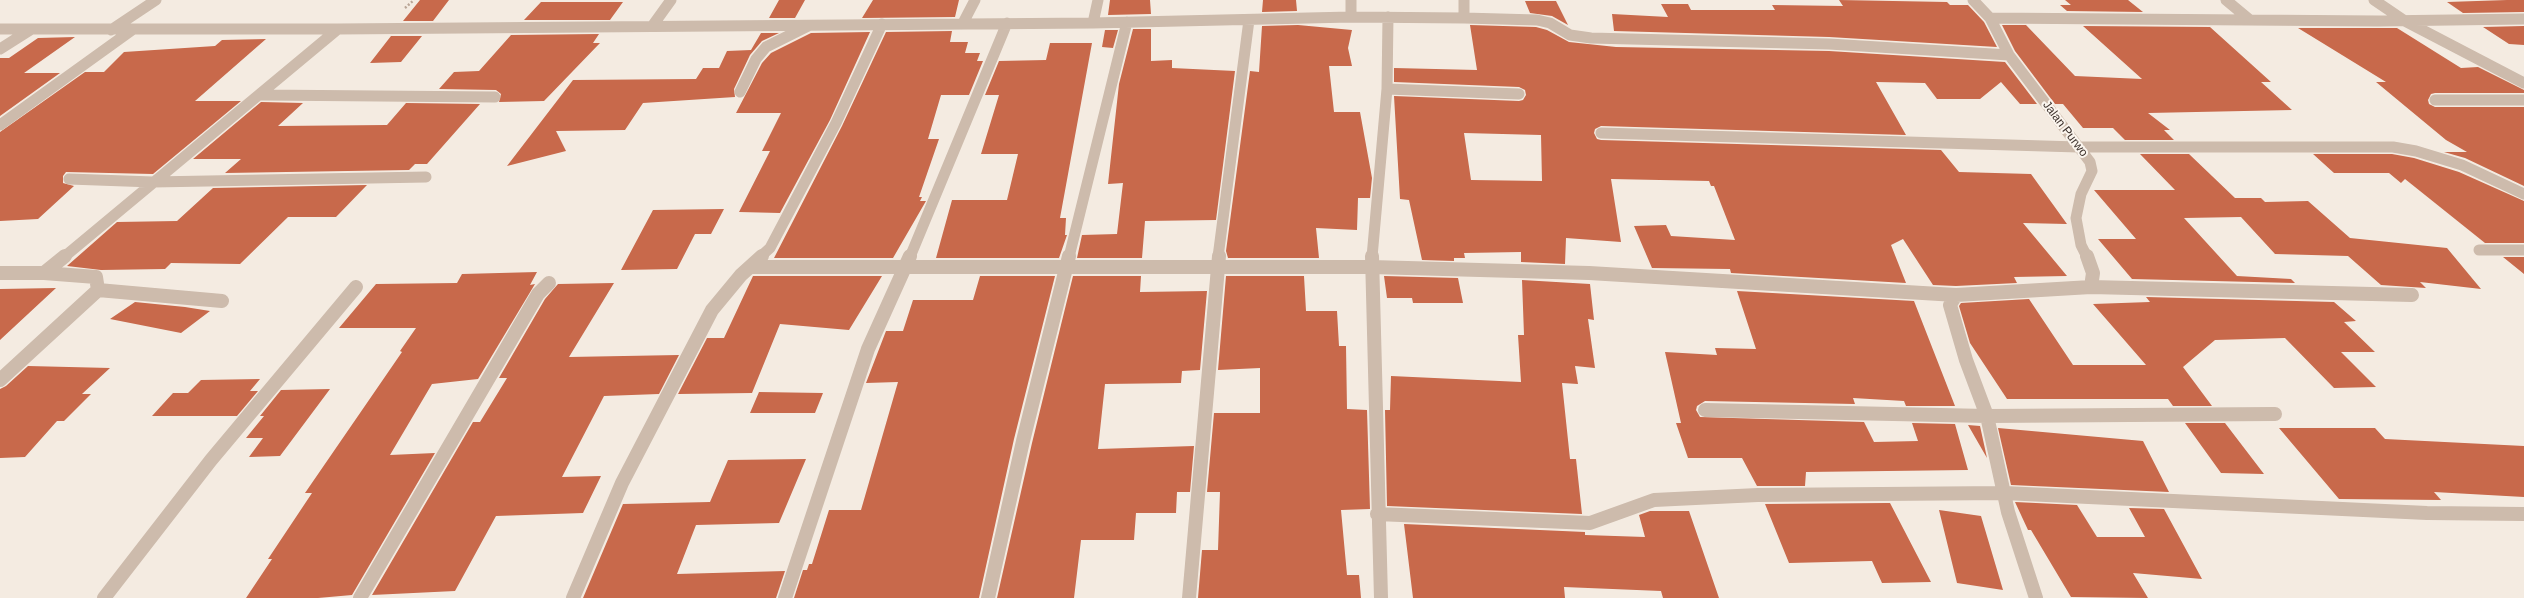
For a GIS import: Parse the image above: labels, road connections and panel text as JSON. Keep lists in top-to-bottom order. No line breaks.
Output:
{"streets":{"street":["Jalan Purwo"]}}
